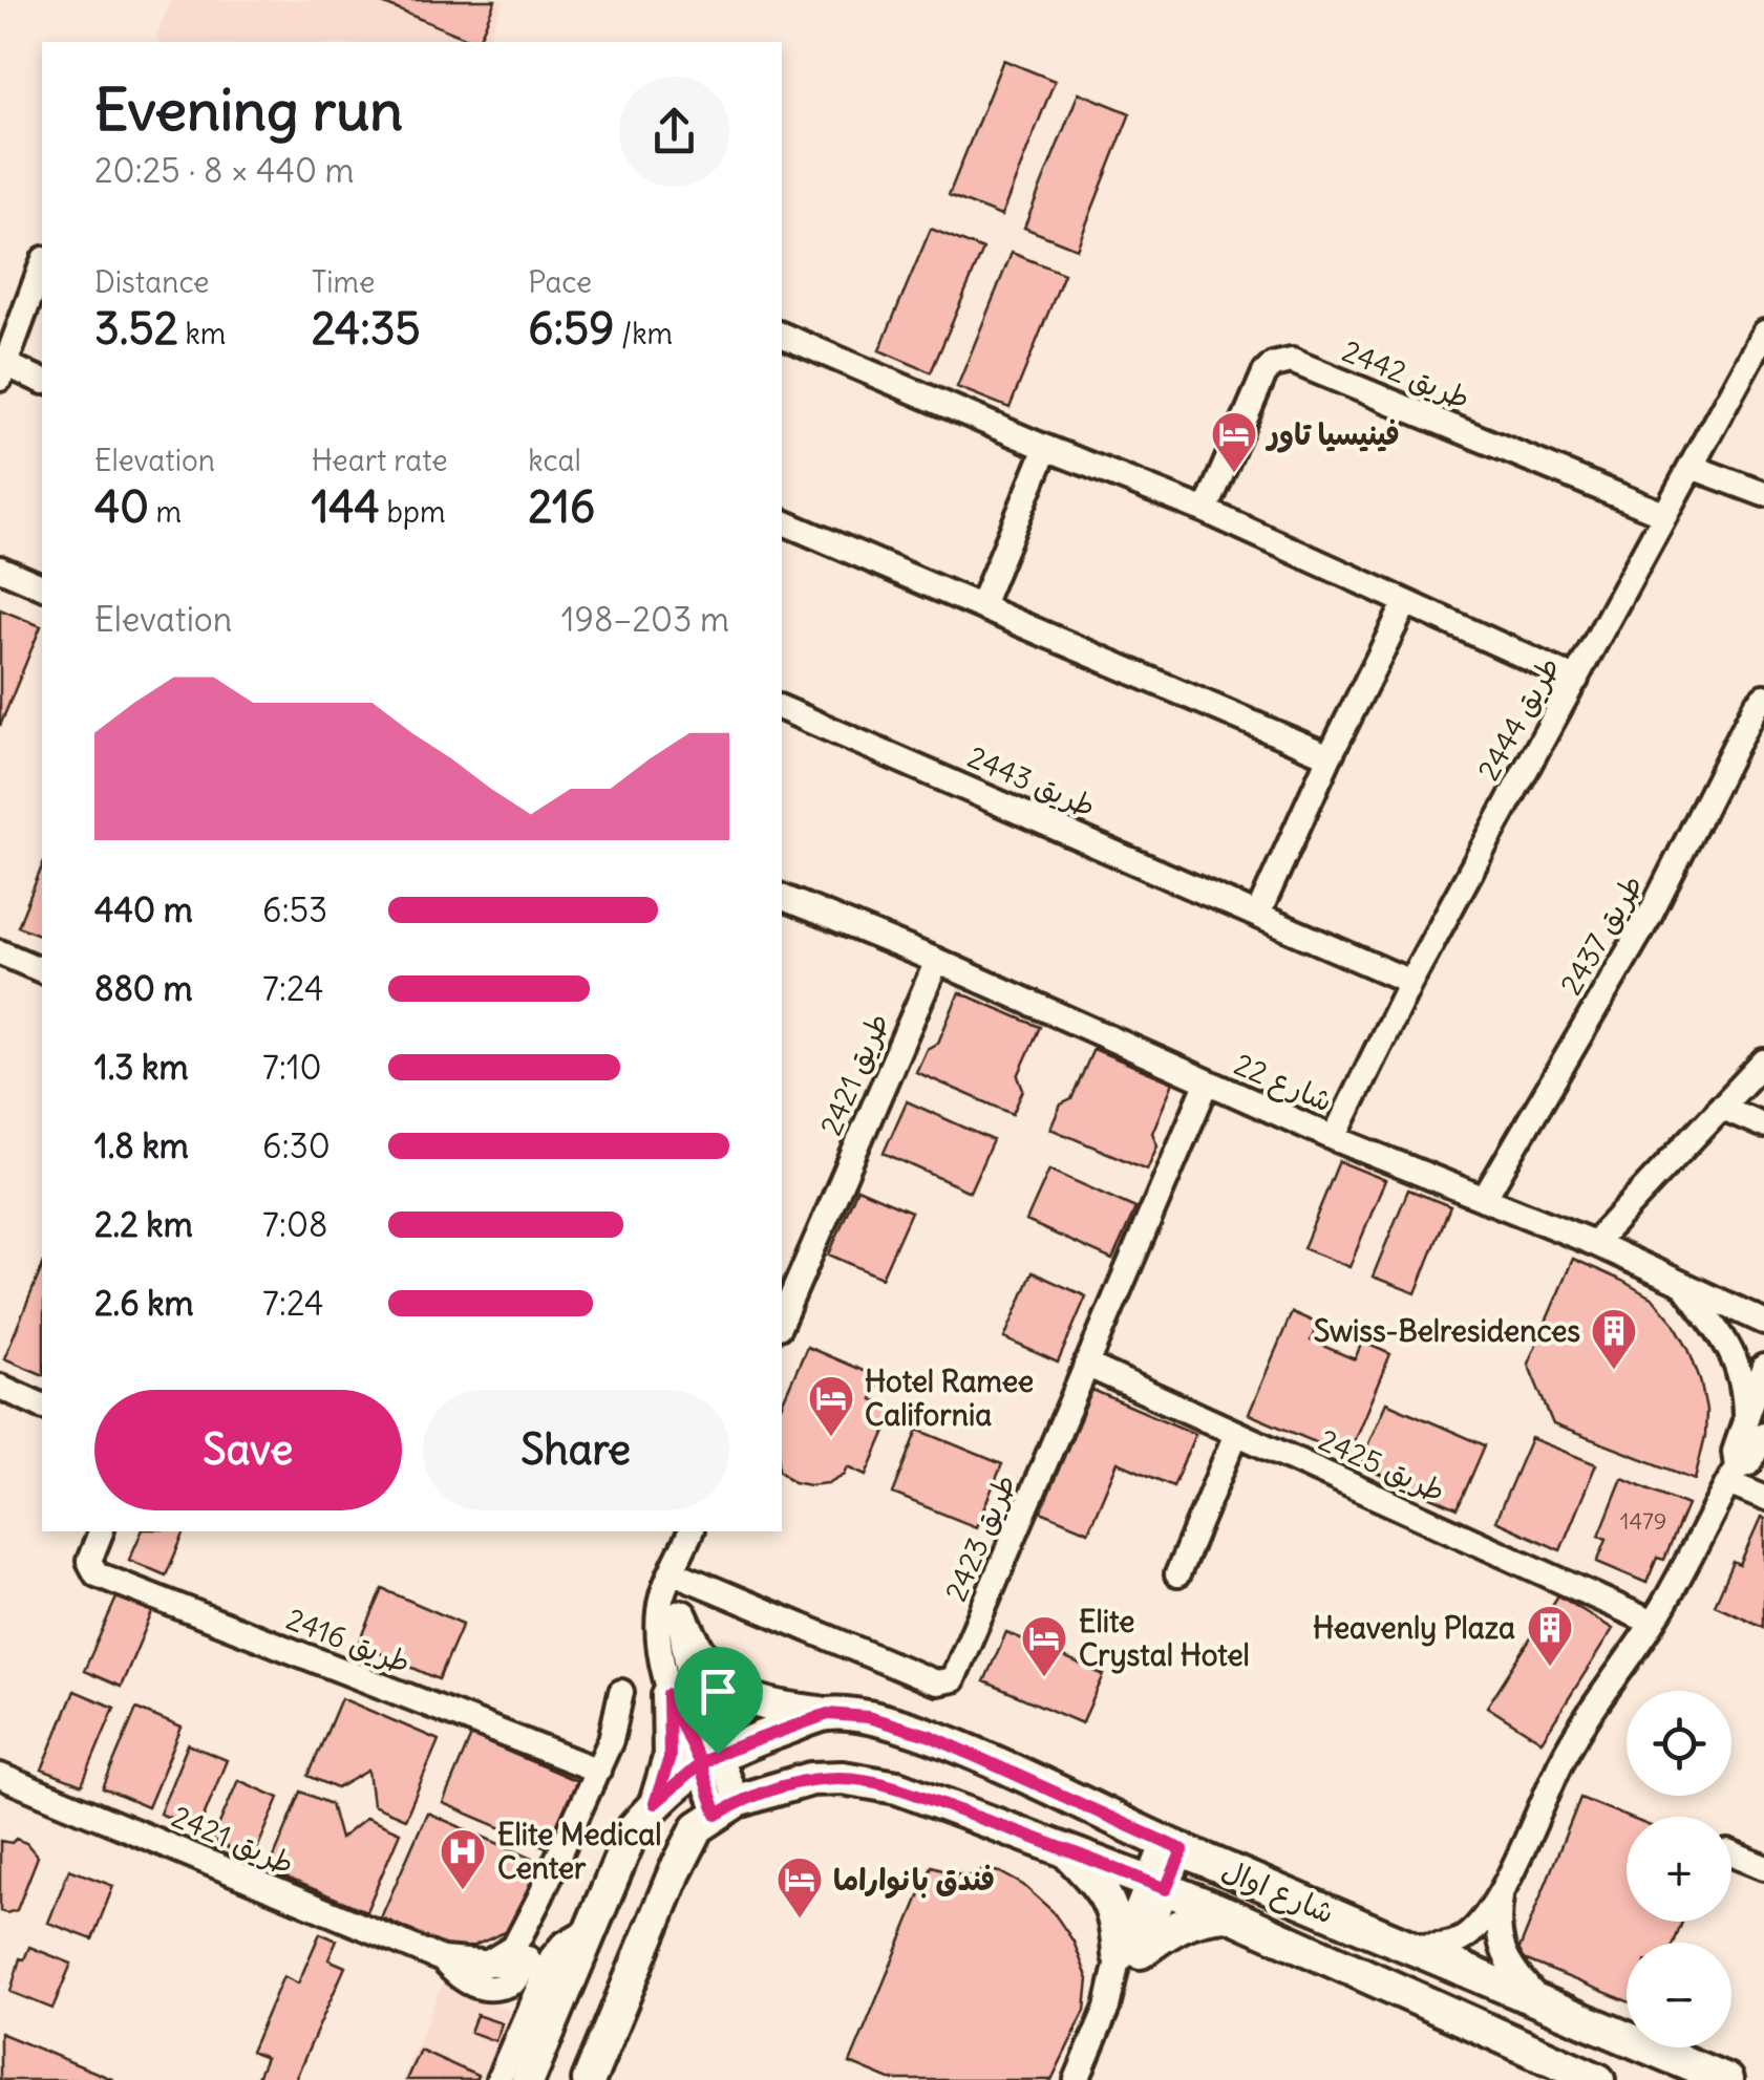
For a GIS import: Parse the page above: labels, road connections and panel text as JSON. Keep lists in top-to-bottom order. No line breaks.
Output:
{"streets":{"main road":["شارع اوال"],"street":["طريق 2442","طريق 2444","طريق 2443","طريق 2437","طريق 2421","شارع 22","طريق 2425","طريق 2423","طريق 2416"]},"crossings":[["طريق 2442","طريق 2444"],["طريق 2444","طريق 2443"],["طريق 2444","شارع 22"],["طريق 2437","شارع 22"],["طريق 2421","شارع 22"],["طريق 2421","طريق 2416"],["طريق 2421","شارع اوال"],["شارع 22","طريق 2423"],["طريق 2425","طريق 2423"]],"places":{"hotel":["فينيسيا تاور","Hotel Ramee California","Elite Crystal Hotel","فندق بانواراما"],"building":["Swiss-Belresidences","Heavenly Plaza"],"hospital":["Elite Medical Center"]},"house_numbers":["1479"],"page":{"heading":["Evening run","20:25 · 8 × 440 m"],"stats":[["Distance","3.52 km"],["Time","24:35"],["Pace","6:59 /km"],["Elevation","40 m"],["Heart rate","144 bpm"],["kcal","216"]],"chart":["Elevation","198–203 m"],"list":[{"name":"440 m","note":"6:53"},{"name":"880 m","note":"7:24"},{"name":"1.3 km","note":"7:10"},{"name":"1.8 km","note":"6:30"},{"name":"2.2 km","note":"7:08"},{"name":"2.6 km","note":"7:24"}],"buttons":["Save","Share"],"map_buttons":["+","−"]}}
